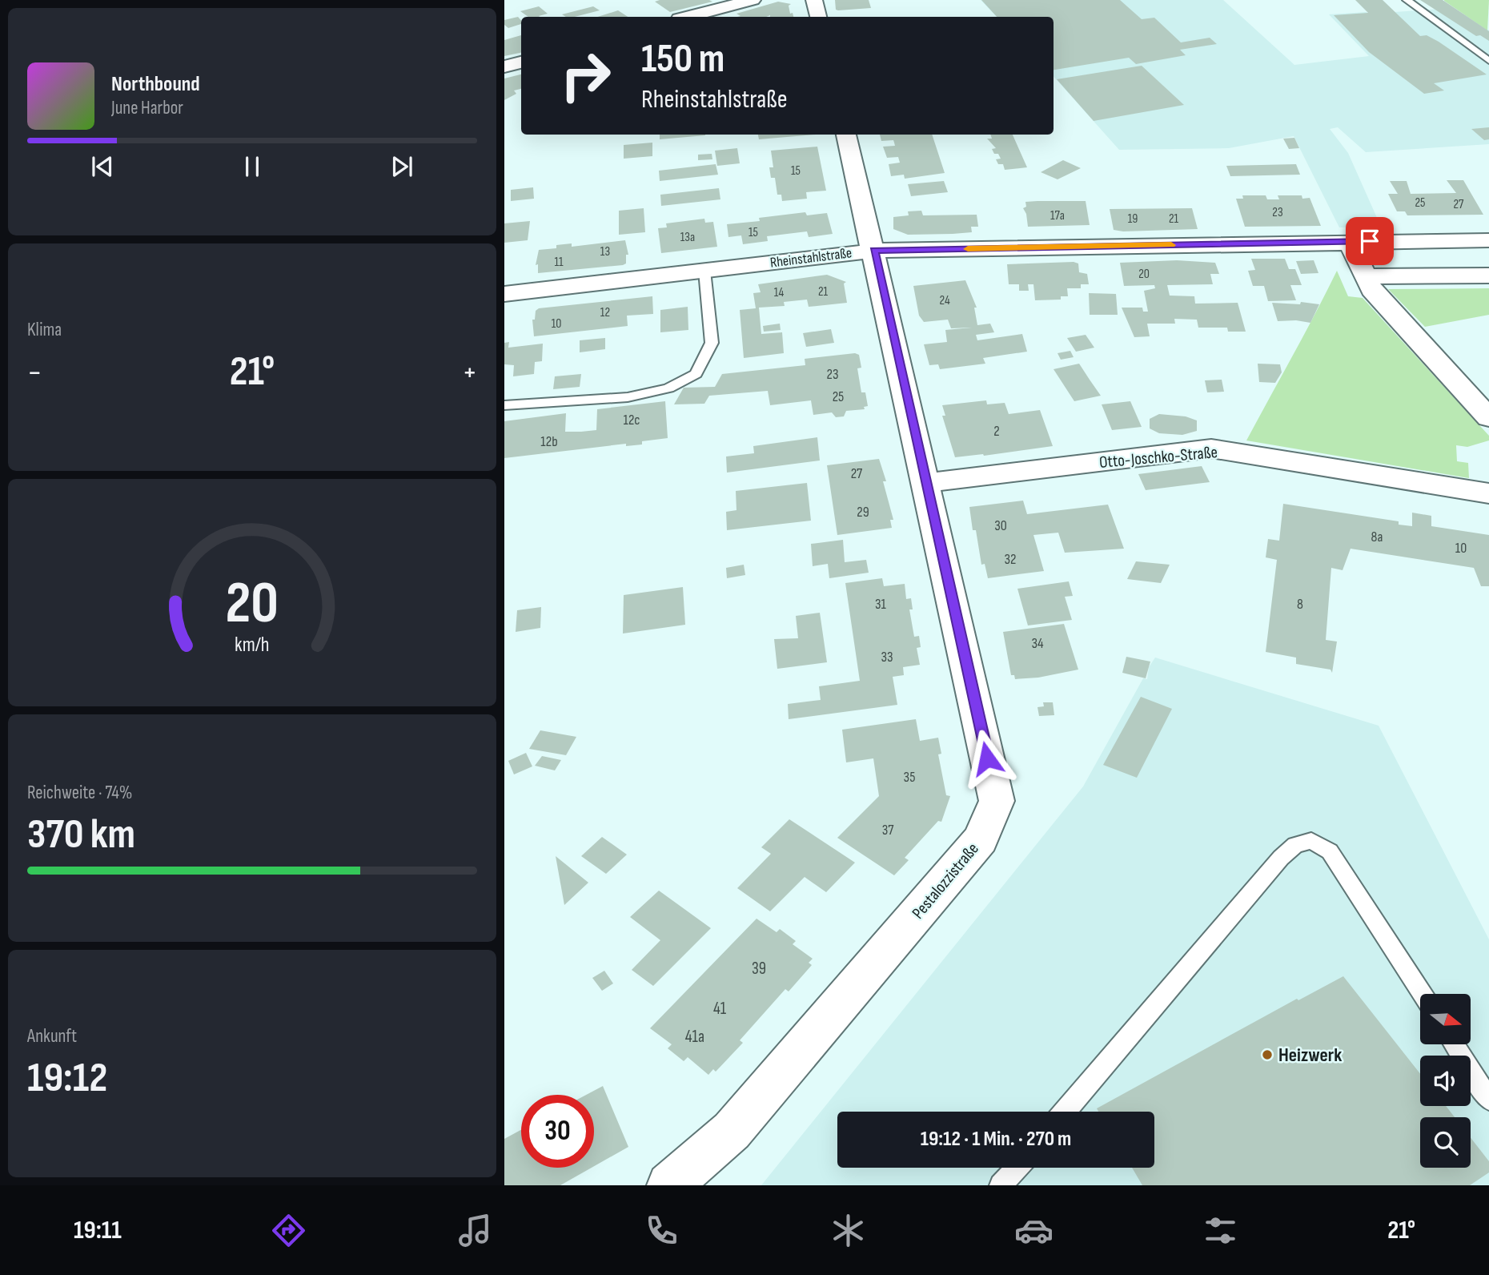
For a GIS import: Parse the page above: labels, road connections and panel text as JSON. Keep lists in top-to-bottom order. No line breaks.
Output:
{"streets":{"street":["Rheinstahlstraße","Otto-Joschko-Straße","Pestalozzistraße"]},"crossings":[["Rheinstahlstraße","Pestalozzistraße"],["Otto-Joschko-Straße","Pestalozzistraße"]],"places":["Heizwerk"],"house_numbers":["15","25","27","23","17a","19","21","15","13a","13","11","20","21","14","24","12","10","23","25","12c","2","12b","27","29","30","8a","10","32","31","8","34","33","35","37","39","41","41a"],"north":"right","page":{"turn":["150 m","Rheinstahlstraße"],"song":["Northbound","June Harbor"],"tile":["Klima",["Reichweite · 74%","370 km"],["Ankunft","19:12"]],"heat":["−","21°","+"],"limit":"30","trip":"19:12 · 1 Min. · 270 m","tabs":["19:11","21°"],"gauge":["20","km/h"]}}
